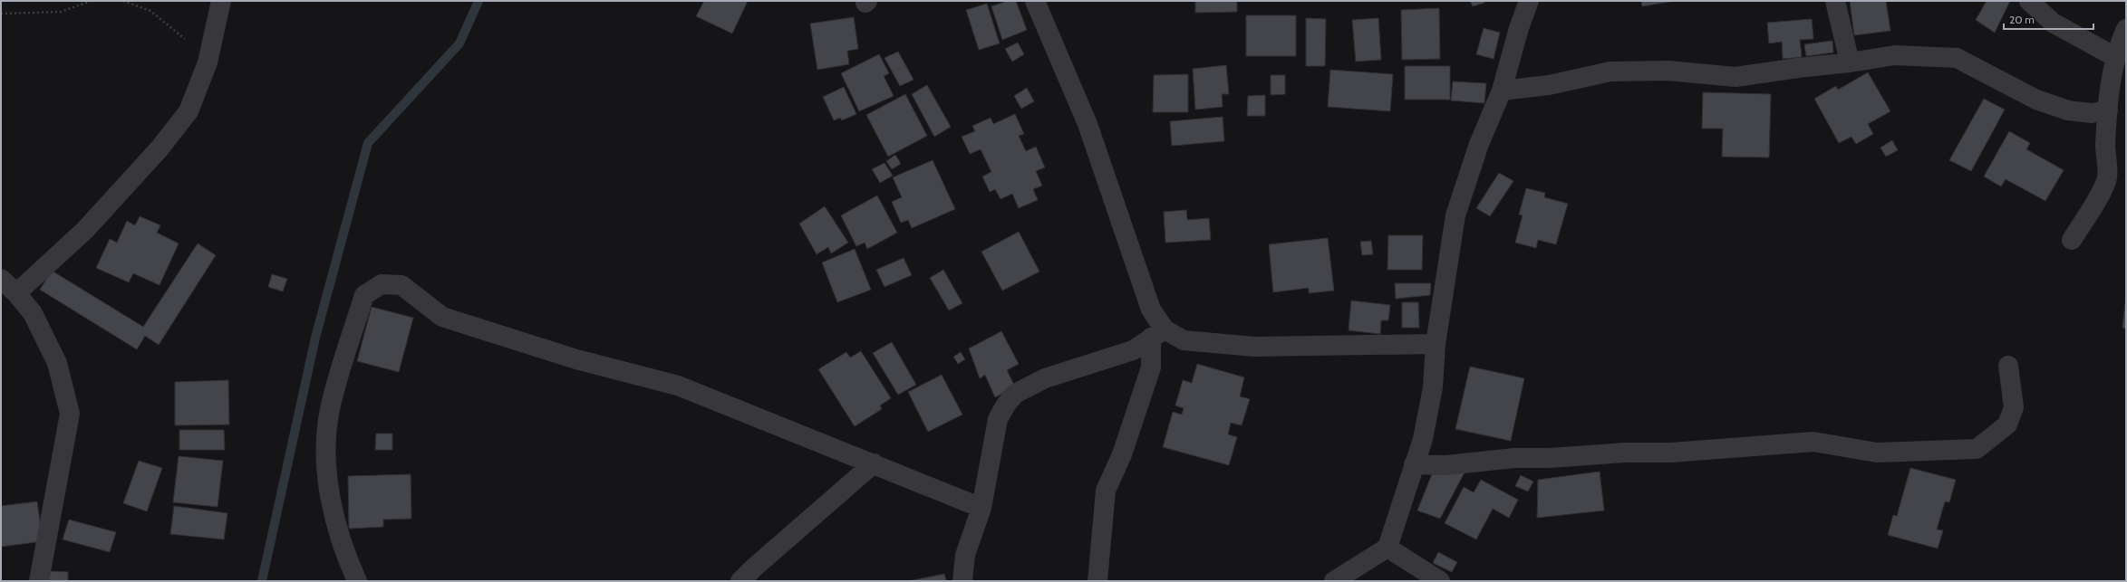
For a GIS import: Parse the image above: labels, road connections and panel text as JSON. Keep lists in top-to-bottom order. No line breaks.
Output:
{"scale_bar":"20 m"}
